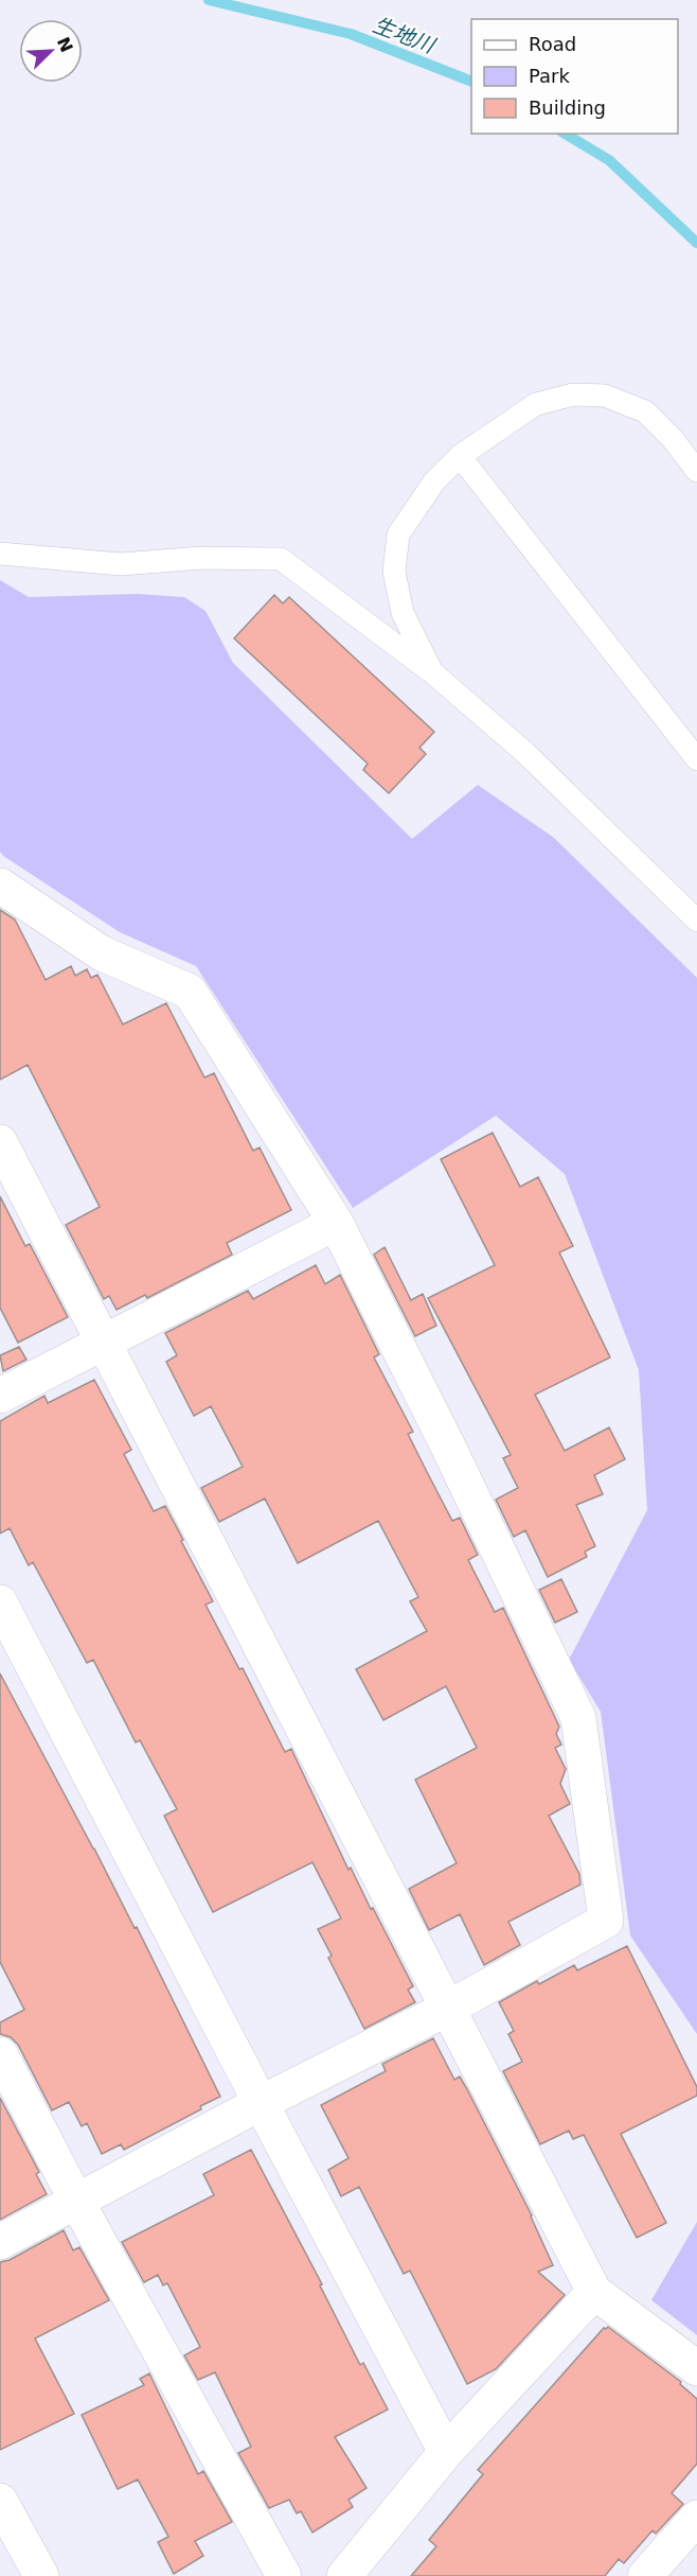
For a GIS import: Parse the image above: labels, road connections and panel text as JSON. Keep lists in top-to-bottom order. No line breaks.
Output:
{"water":["生地川"],"legend":["Road","Park","Building"],"north":"top right"}
